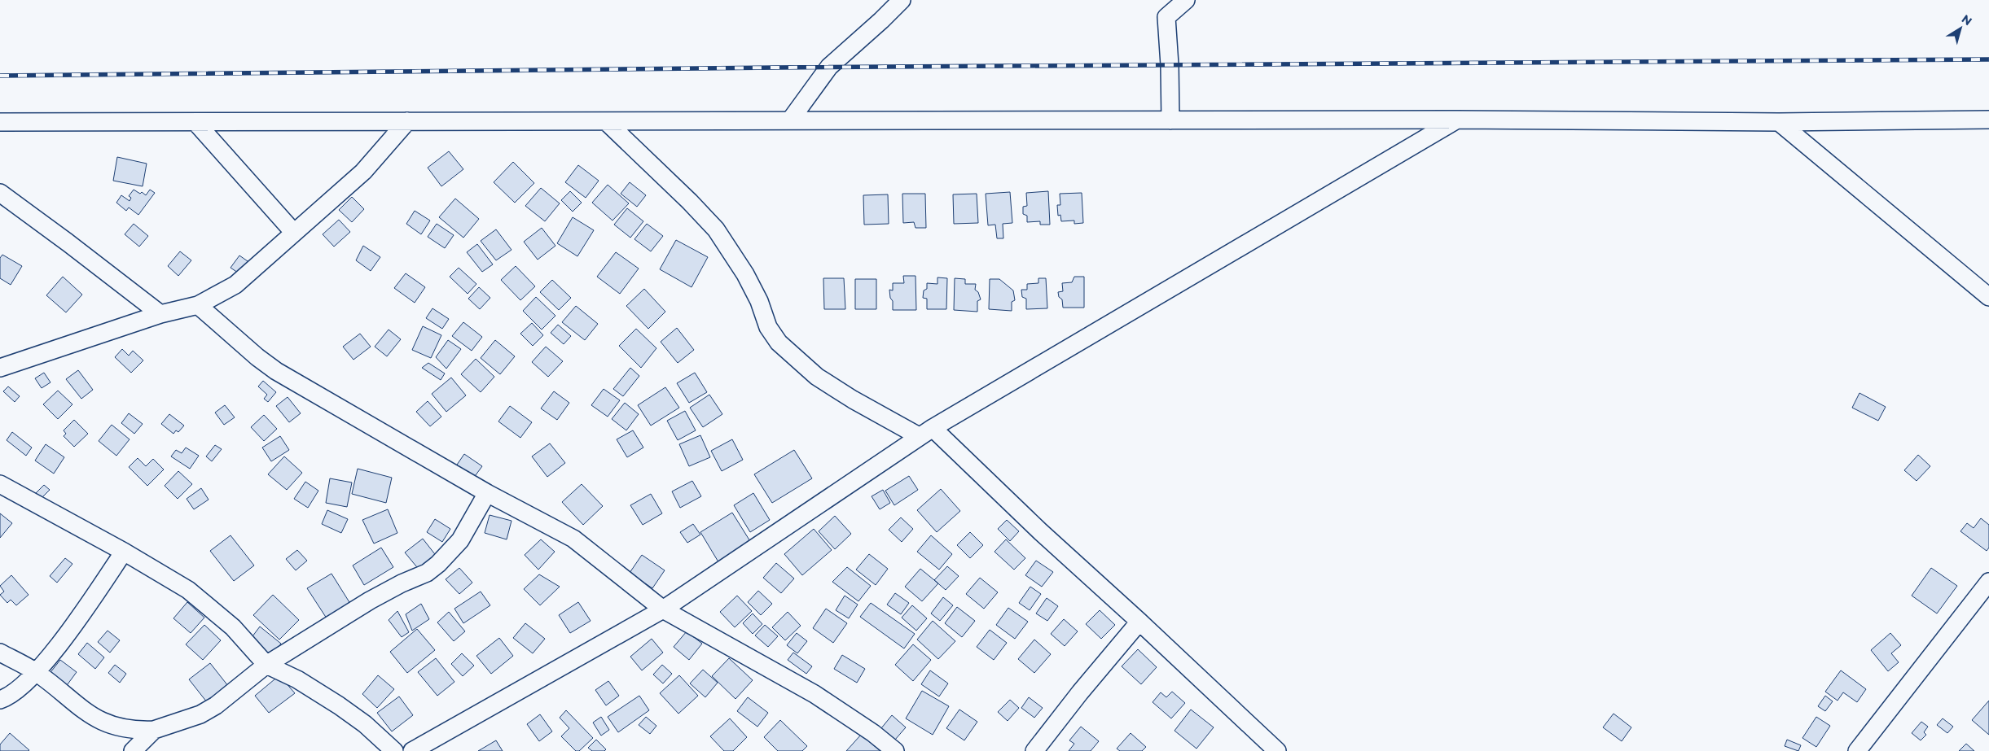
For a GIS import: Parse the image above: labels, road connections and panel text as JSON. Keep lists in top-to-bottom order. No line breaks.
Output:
{"north":"top right"}
